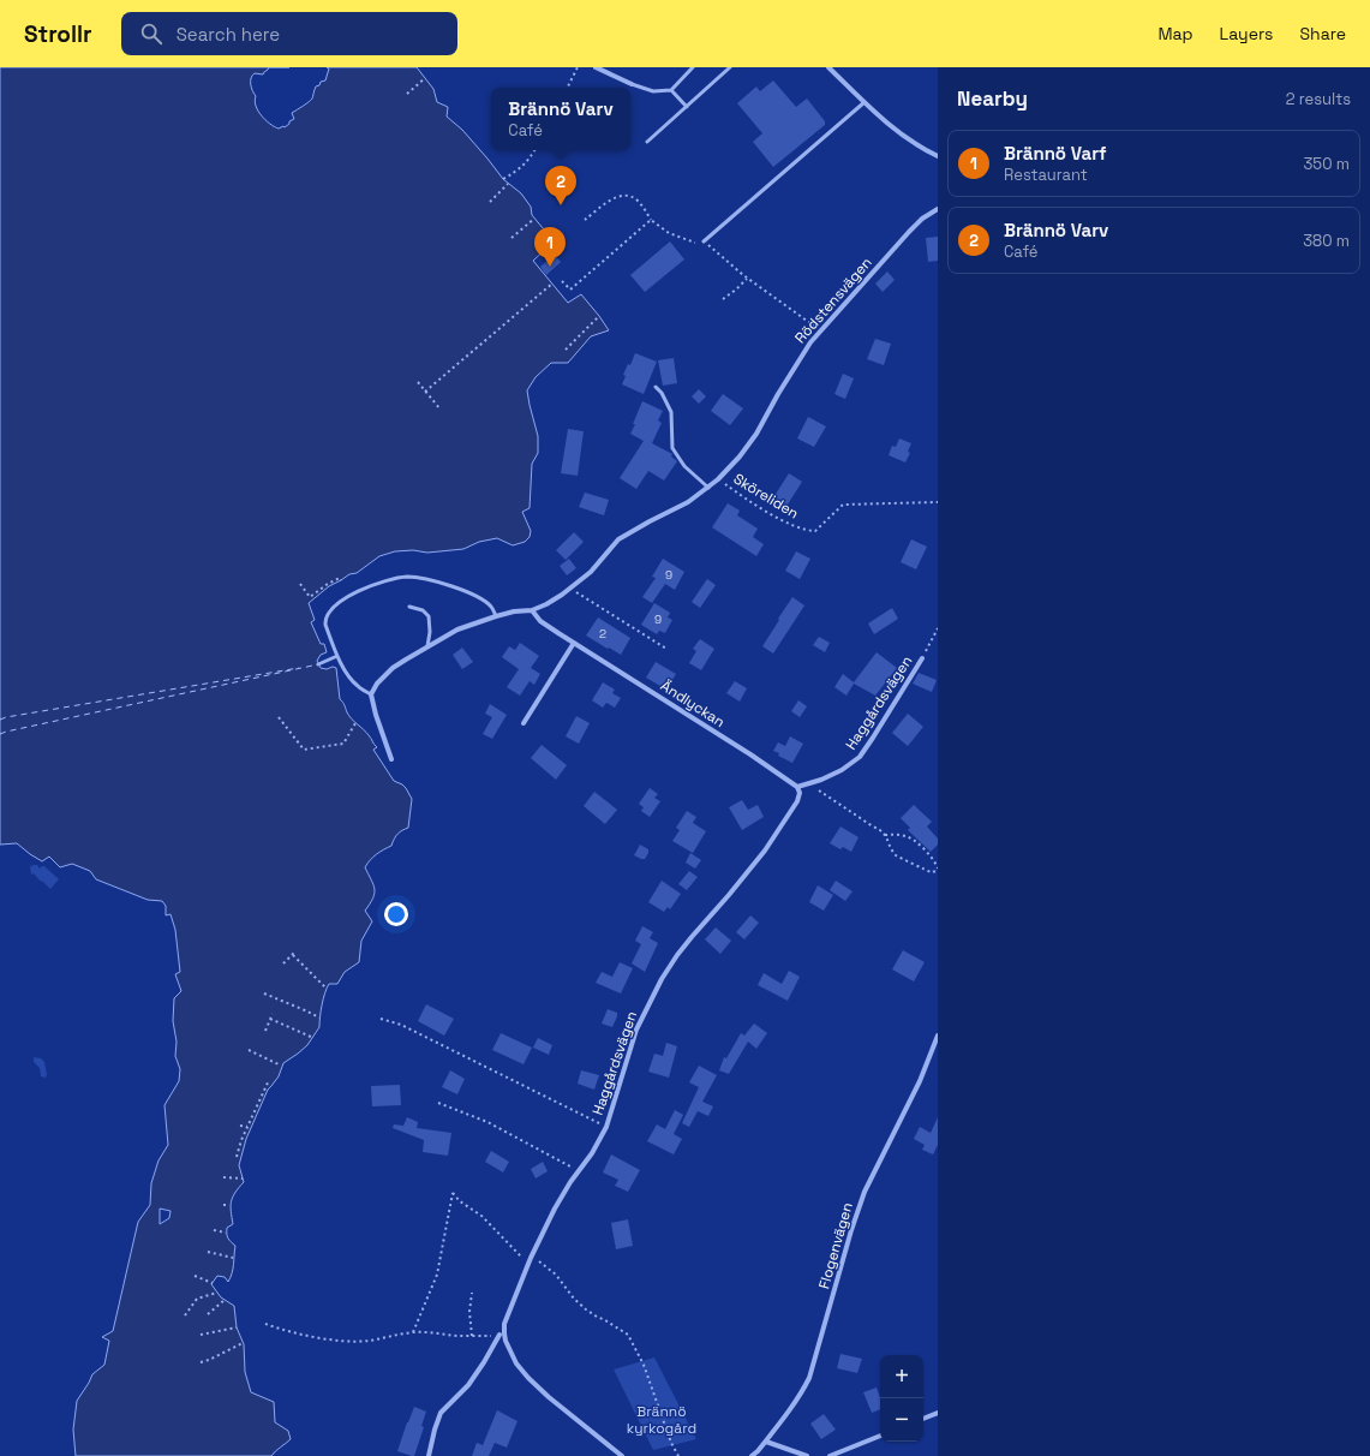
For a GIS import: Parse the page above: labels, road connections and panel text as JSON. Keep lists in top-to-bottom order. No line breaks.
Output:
{"streets":{"street":["Rödstensvägen","Haggårdsvägen","Ändlyckan","Flogenvägen"],"path":["Sköreliden"]},"crossings":[["Rödstensvägen","Sköreliden"],["Rödstensvägen","Ändlyckan"],["Haggårdsvägen","Ändlyckan"]],"parks":["Brännö kyrkogård"],"house_numbers":["9","9","2"],"page":{"header":"Strollr","search":"Search here","nav":["Map","Layers","Share"],"heading":["Nearby","2 results"],"popup":["Brännö Varv","Café"],"list":[{"mark":"1","name":"Brännö Varf","note":"Restaurant","value":"350 m"},{"mark":"2","name":"Brännö Varv","note":"Café","value":"380 m"}],"pins":["2","1"],"map_buttons":["+","−"]}}
